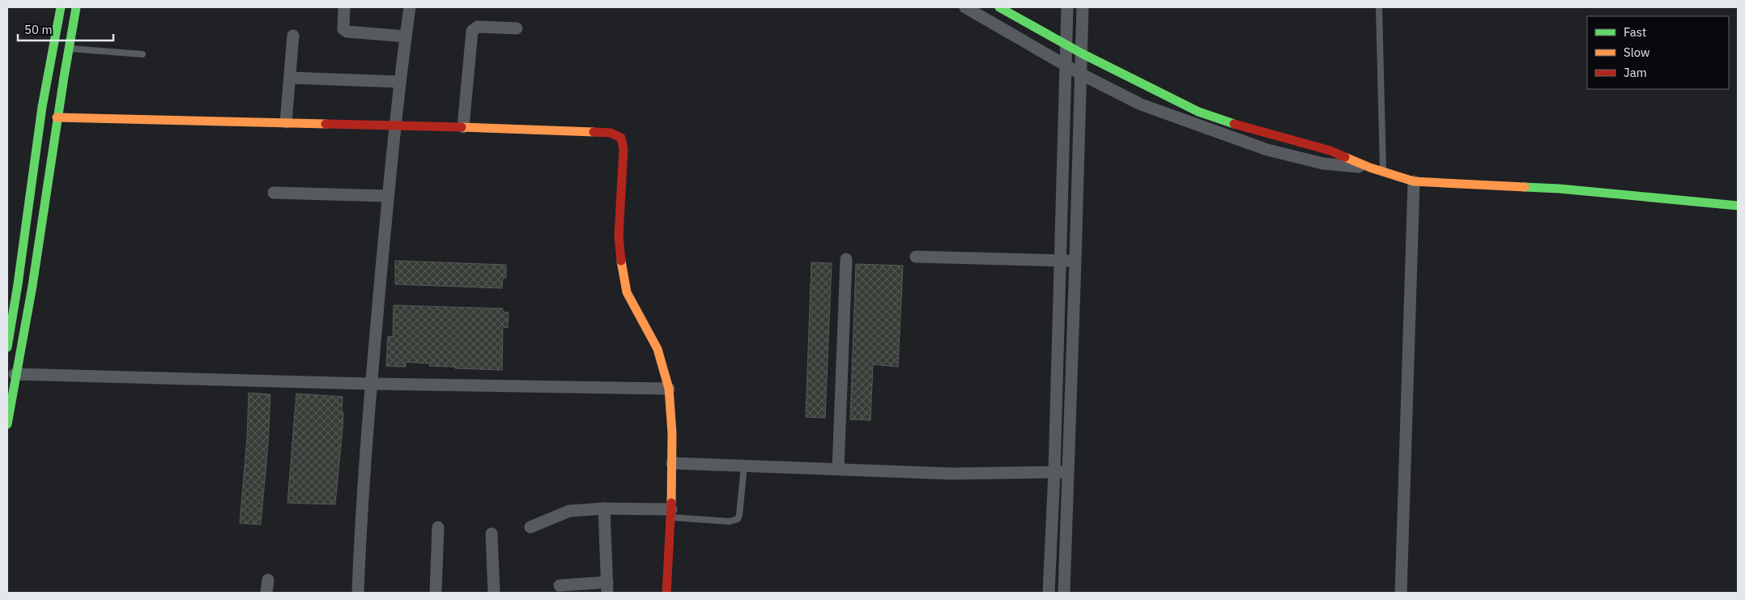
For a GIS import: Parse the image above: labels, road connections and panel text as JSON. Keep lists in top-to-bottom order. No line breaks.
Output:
{"legend":["Fast","Slow","Jam"],"scale_bar":"50 m"}
